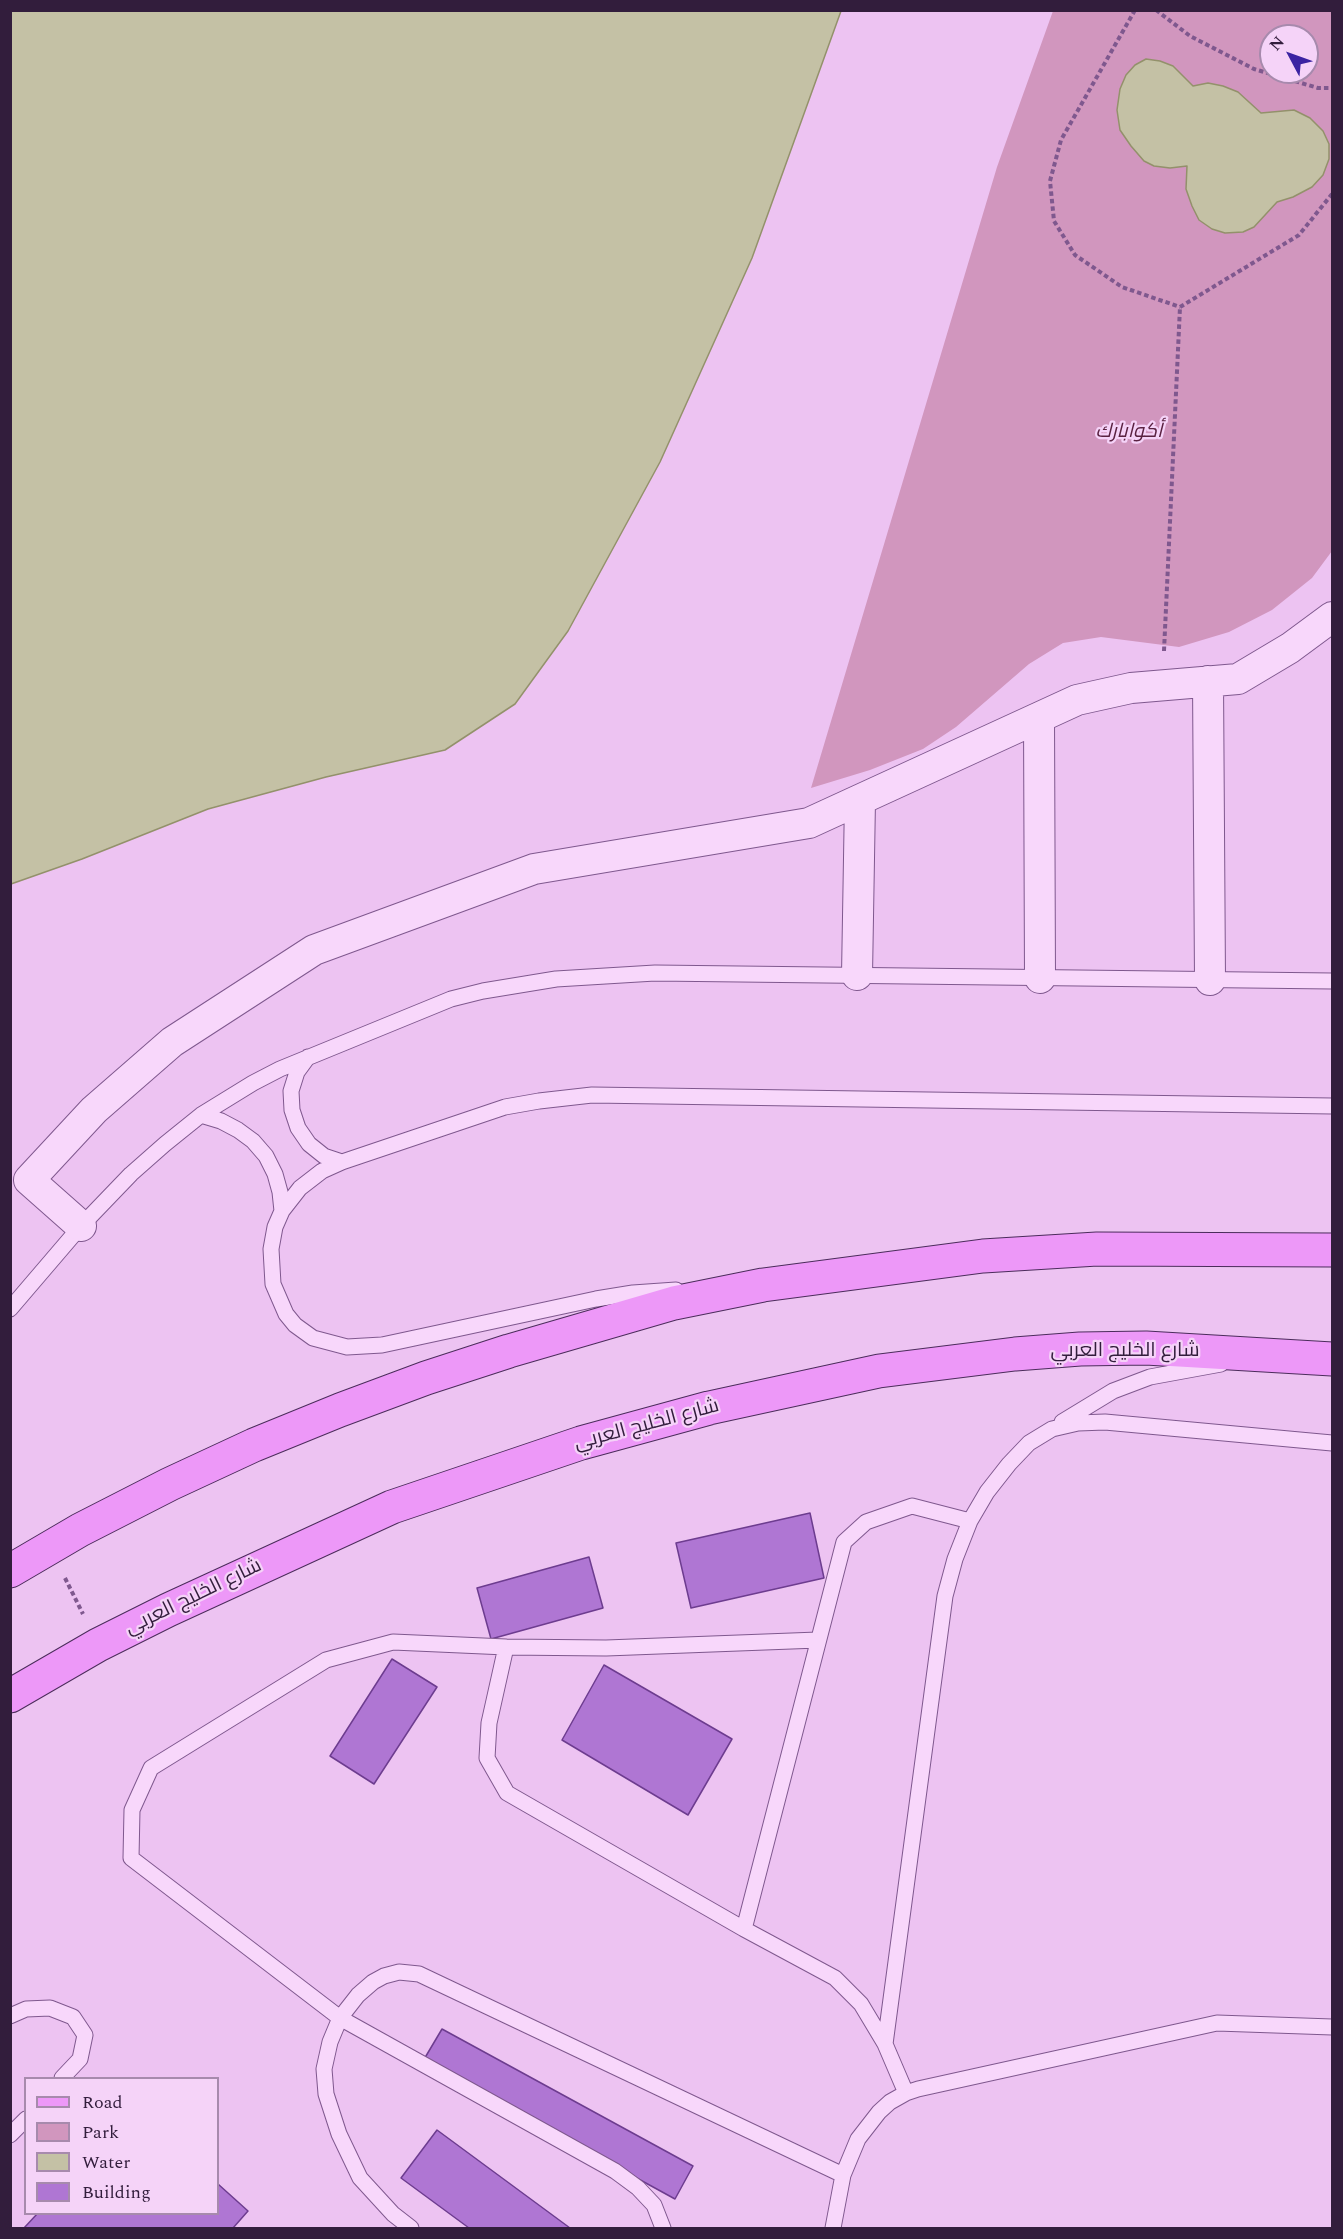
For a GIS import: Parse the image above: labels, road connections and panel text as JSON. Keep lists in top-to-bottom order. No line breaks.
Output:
{"streets":{"main road":["شارع الخليج العربي"]},"parks":["أكوابارك"],"legend":["Road","Park","Water","Building"],"north":"top left"}
